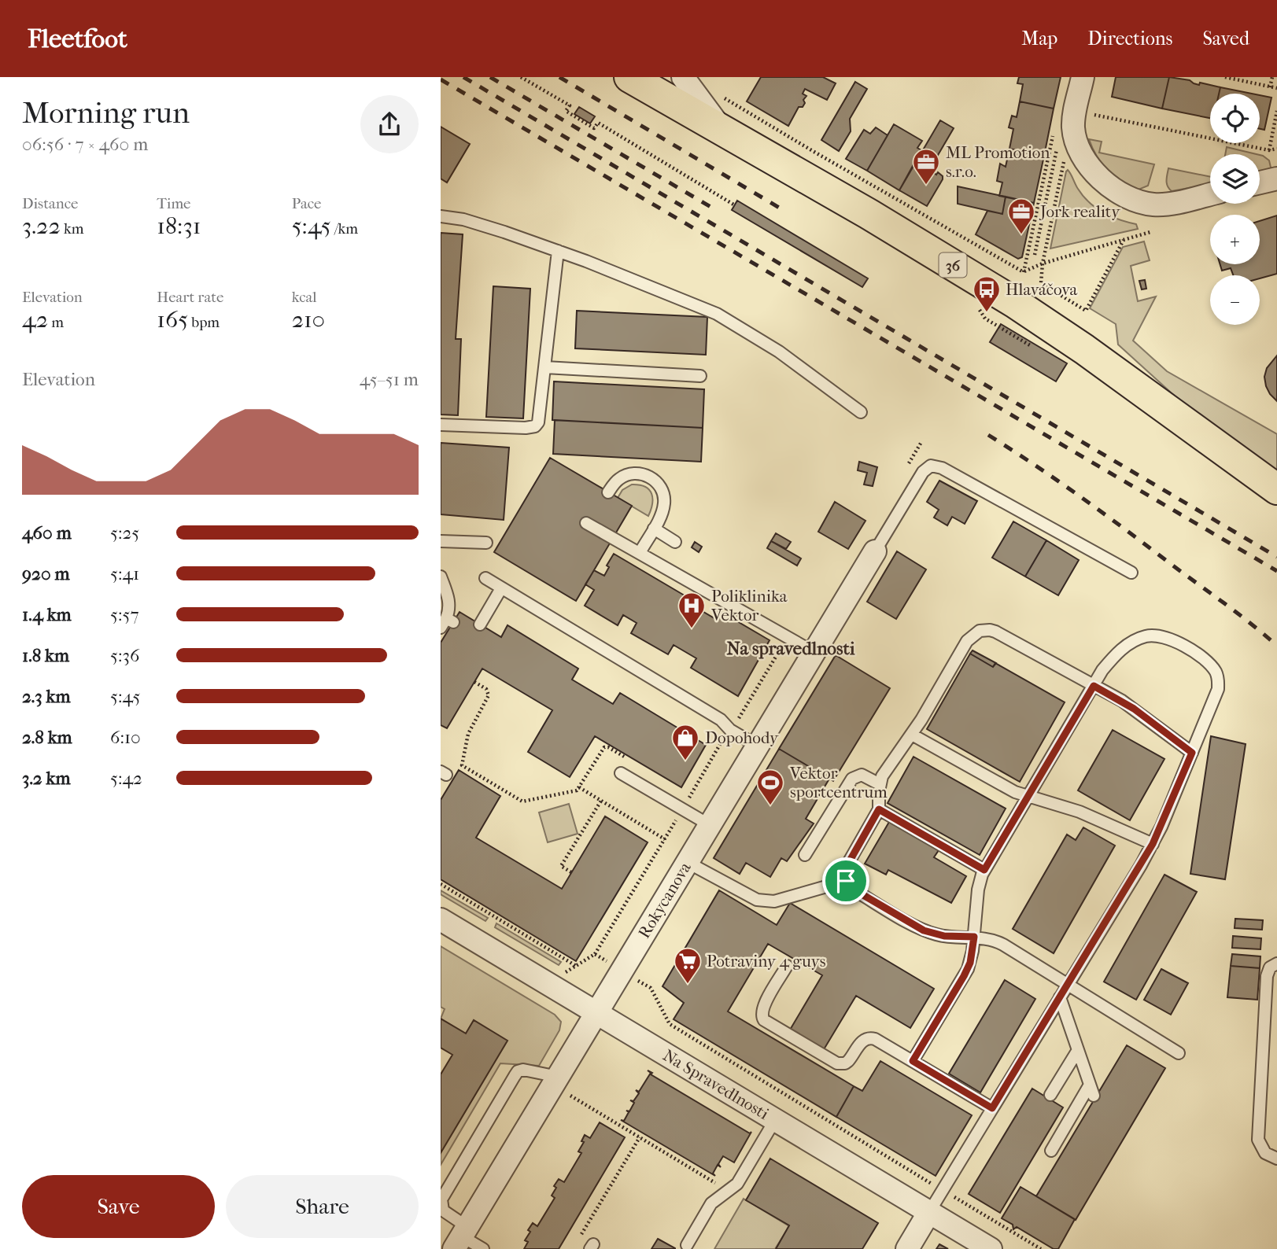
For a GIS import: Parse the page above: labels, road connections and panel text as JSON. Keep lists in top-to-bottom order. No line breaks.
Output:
{"streets":{"main road":["36"],"street":["Rokycanova","Na Spravedlnosti"]},"crossings":[["Rokycanova","Na Spravedlnosti"]],"districts":["Na spravedlnosti"],"places":{"office":["ML Promotion s.r.o.","Jork reality"],"bus stop":["Hlaváčova"],"hospital":["Poliklinika Vektor"],"shop":["Dopohody"],"sports":["Vektor sportcentrum"],"supermarket":["Potraviny 4 guys"]},"page":{"header":"Fleetfoot","nav":["Map","Directions","Saved"],"heading":["Morning run","06:56 · 7 × 460 m"],"map_buttons":["+","−"],"stats":[["Distance","3.22 km"],["Time","18:31"],["Pace","5:45 /km"],["Elevation","42 m"],["Heart rate","165 bpm"],["kcal","210"]],"chart":["Elevation","45–51 m"],"list":[{"name":"460 m","note":"5:25"},{"name":"920 m","note":"5:41"},{"name":"1.4 km","note":"5:57"},{"name":"1.8 km","note":"5:36"},{"name":"2.3 km","note":"5:45"},{"name":"2.8 km","note":"6:10"},{"name":"3.2 km","note":"5:42"}],"buttons":["Save","Share"]}}
